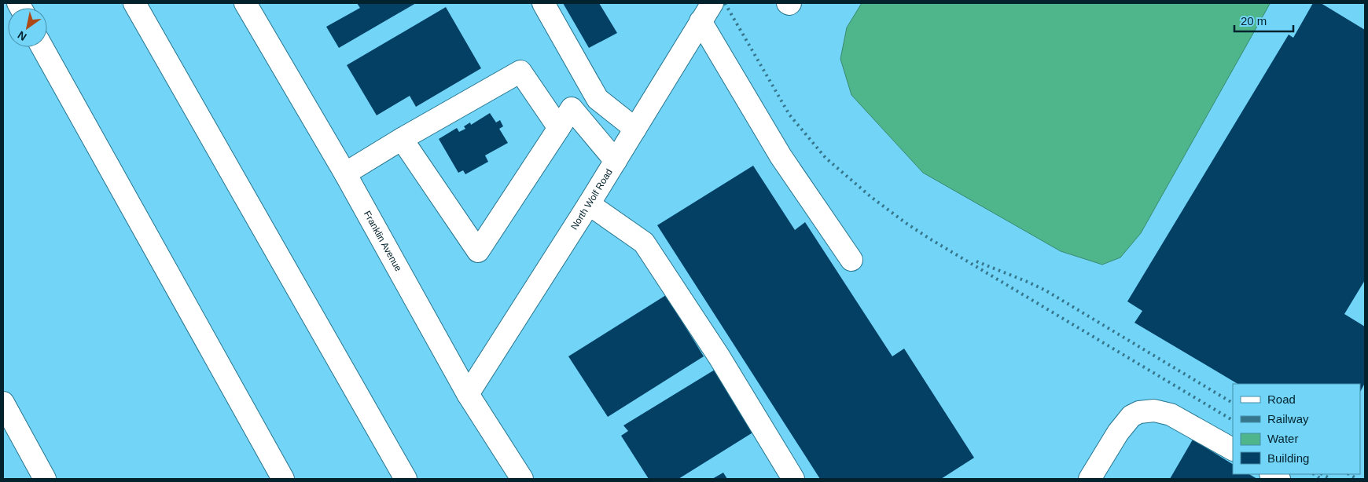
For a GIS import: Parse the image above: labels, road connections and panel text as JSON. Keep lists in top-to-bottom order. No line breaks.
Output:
{"streets":{"main road":["North Wolf Road","Franklin Avenue"]},"crossings":[["North Wolf Road","Franklin Avenue"]],"legend":["Road","Railway","Water","Building"],"scale_bar":"20 m","north":"bottom left"}
